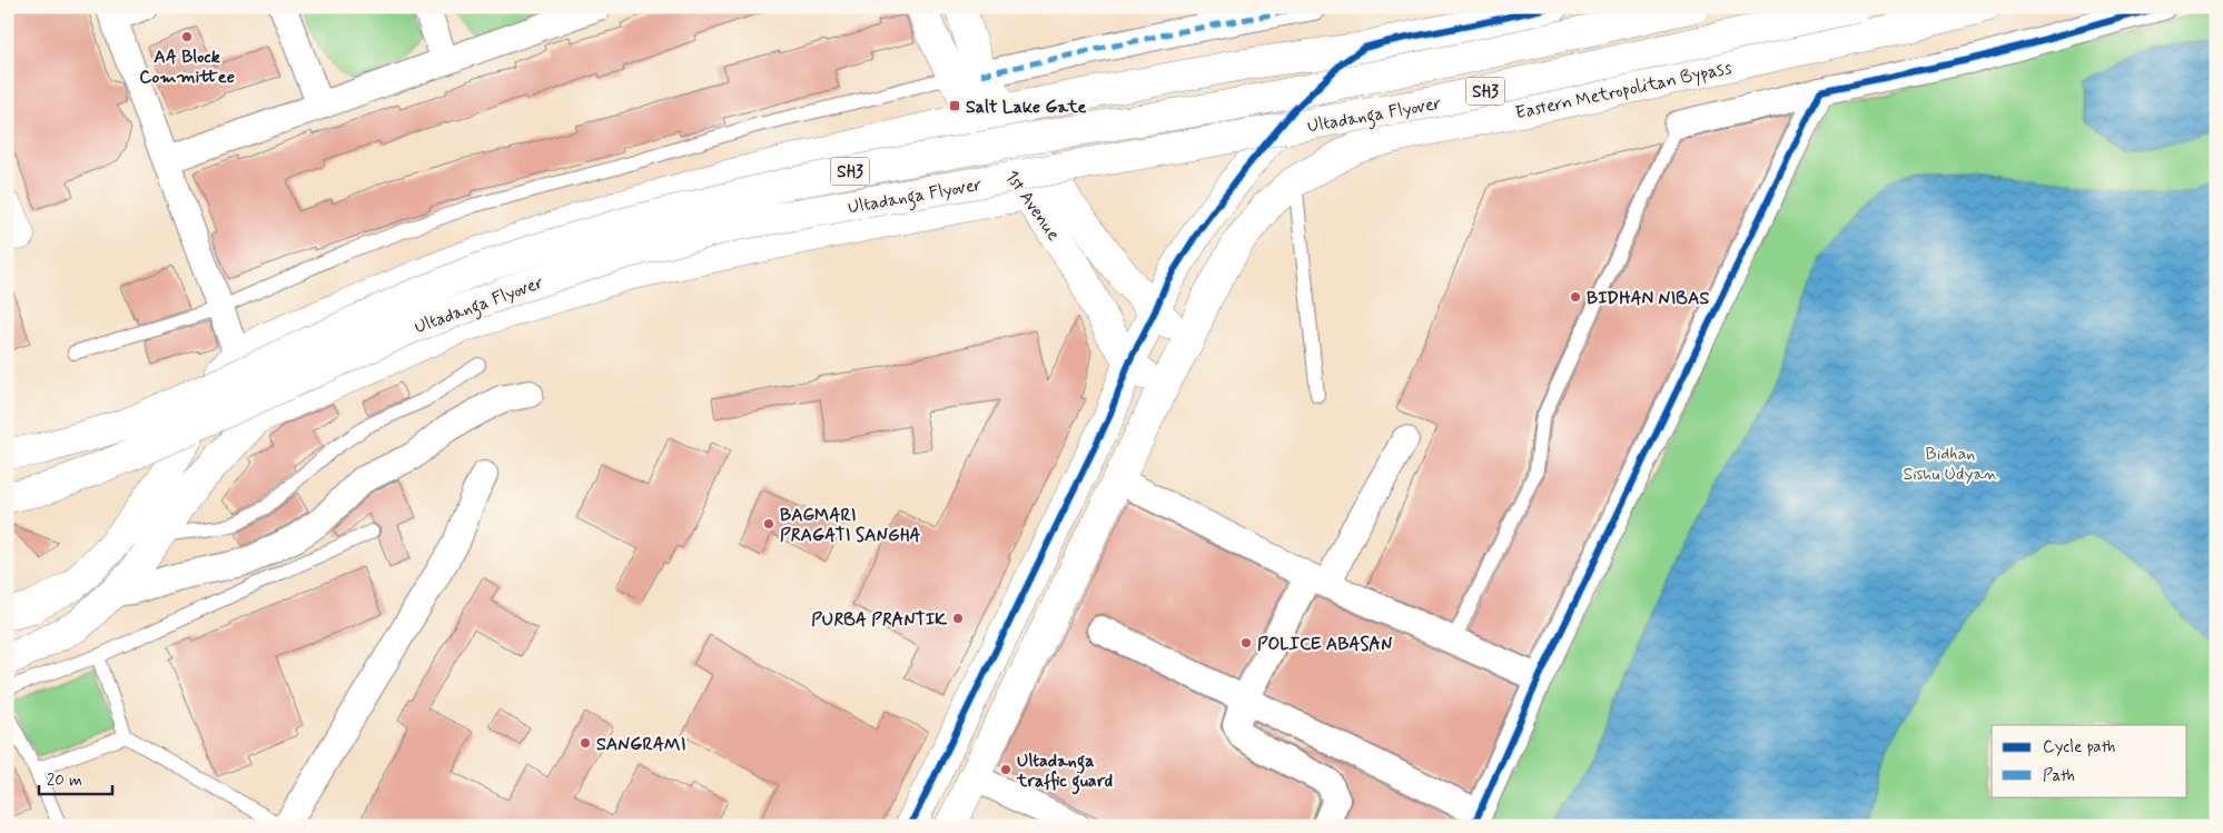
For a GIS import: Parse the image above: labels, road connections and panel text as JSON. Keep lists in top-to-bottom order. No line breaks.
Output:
{"streets":{"main road":["Eastern Metropolitan Bypass","SH3","Ultadanga Flyover","1st Avenue"]},"crossings":[["Eastern Metropolitan Bypass","1st Avenue"]],"parks":["Bidhan Sishu Udyan"],"places":{"other":["AA Block Committee","BIDHAN NIBAS","BAGMARI PRAGATI SANGHA","PURBA PRANTIK","POLICE ABASAN","SANGRAMI","Ultadanga traffic guard"],"transit":["Salt Lake Gate"]},"legend":["Cycle path","Path"],"scale_bar":"20 m"}
